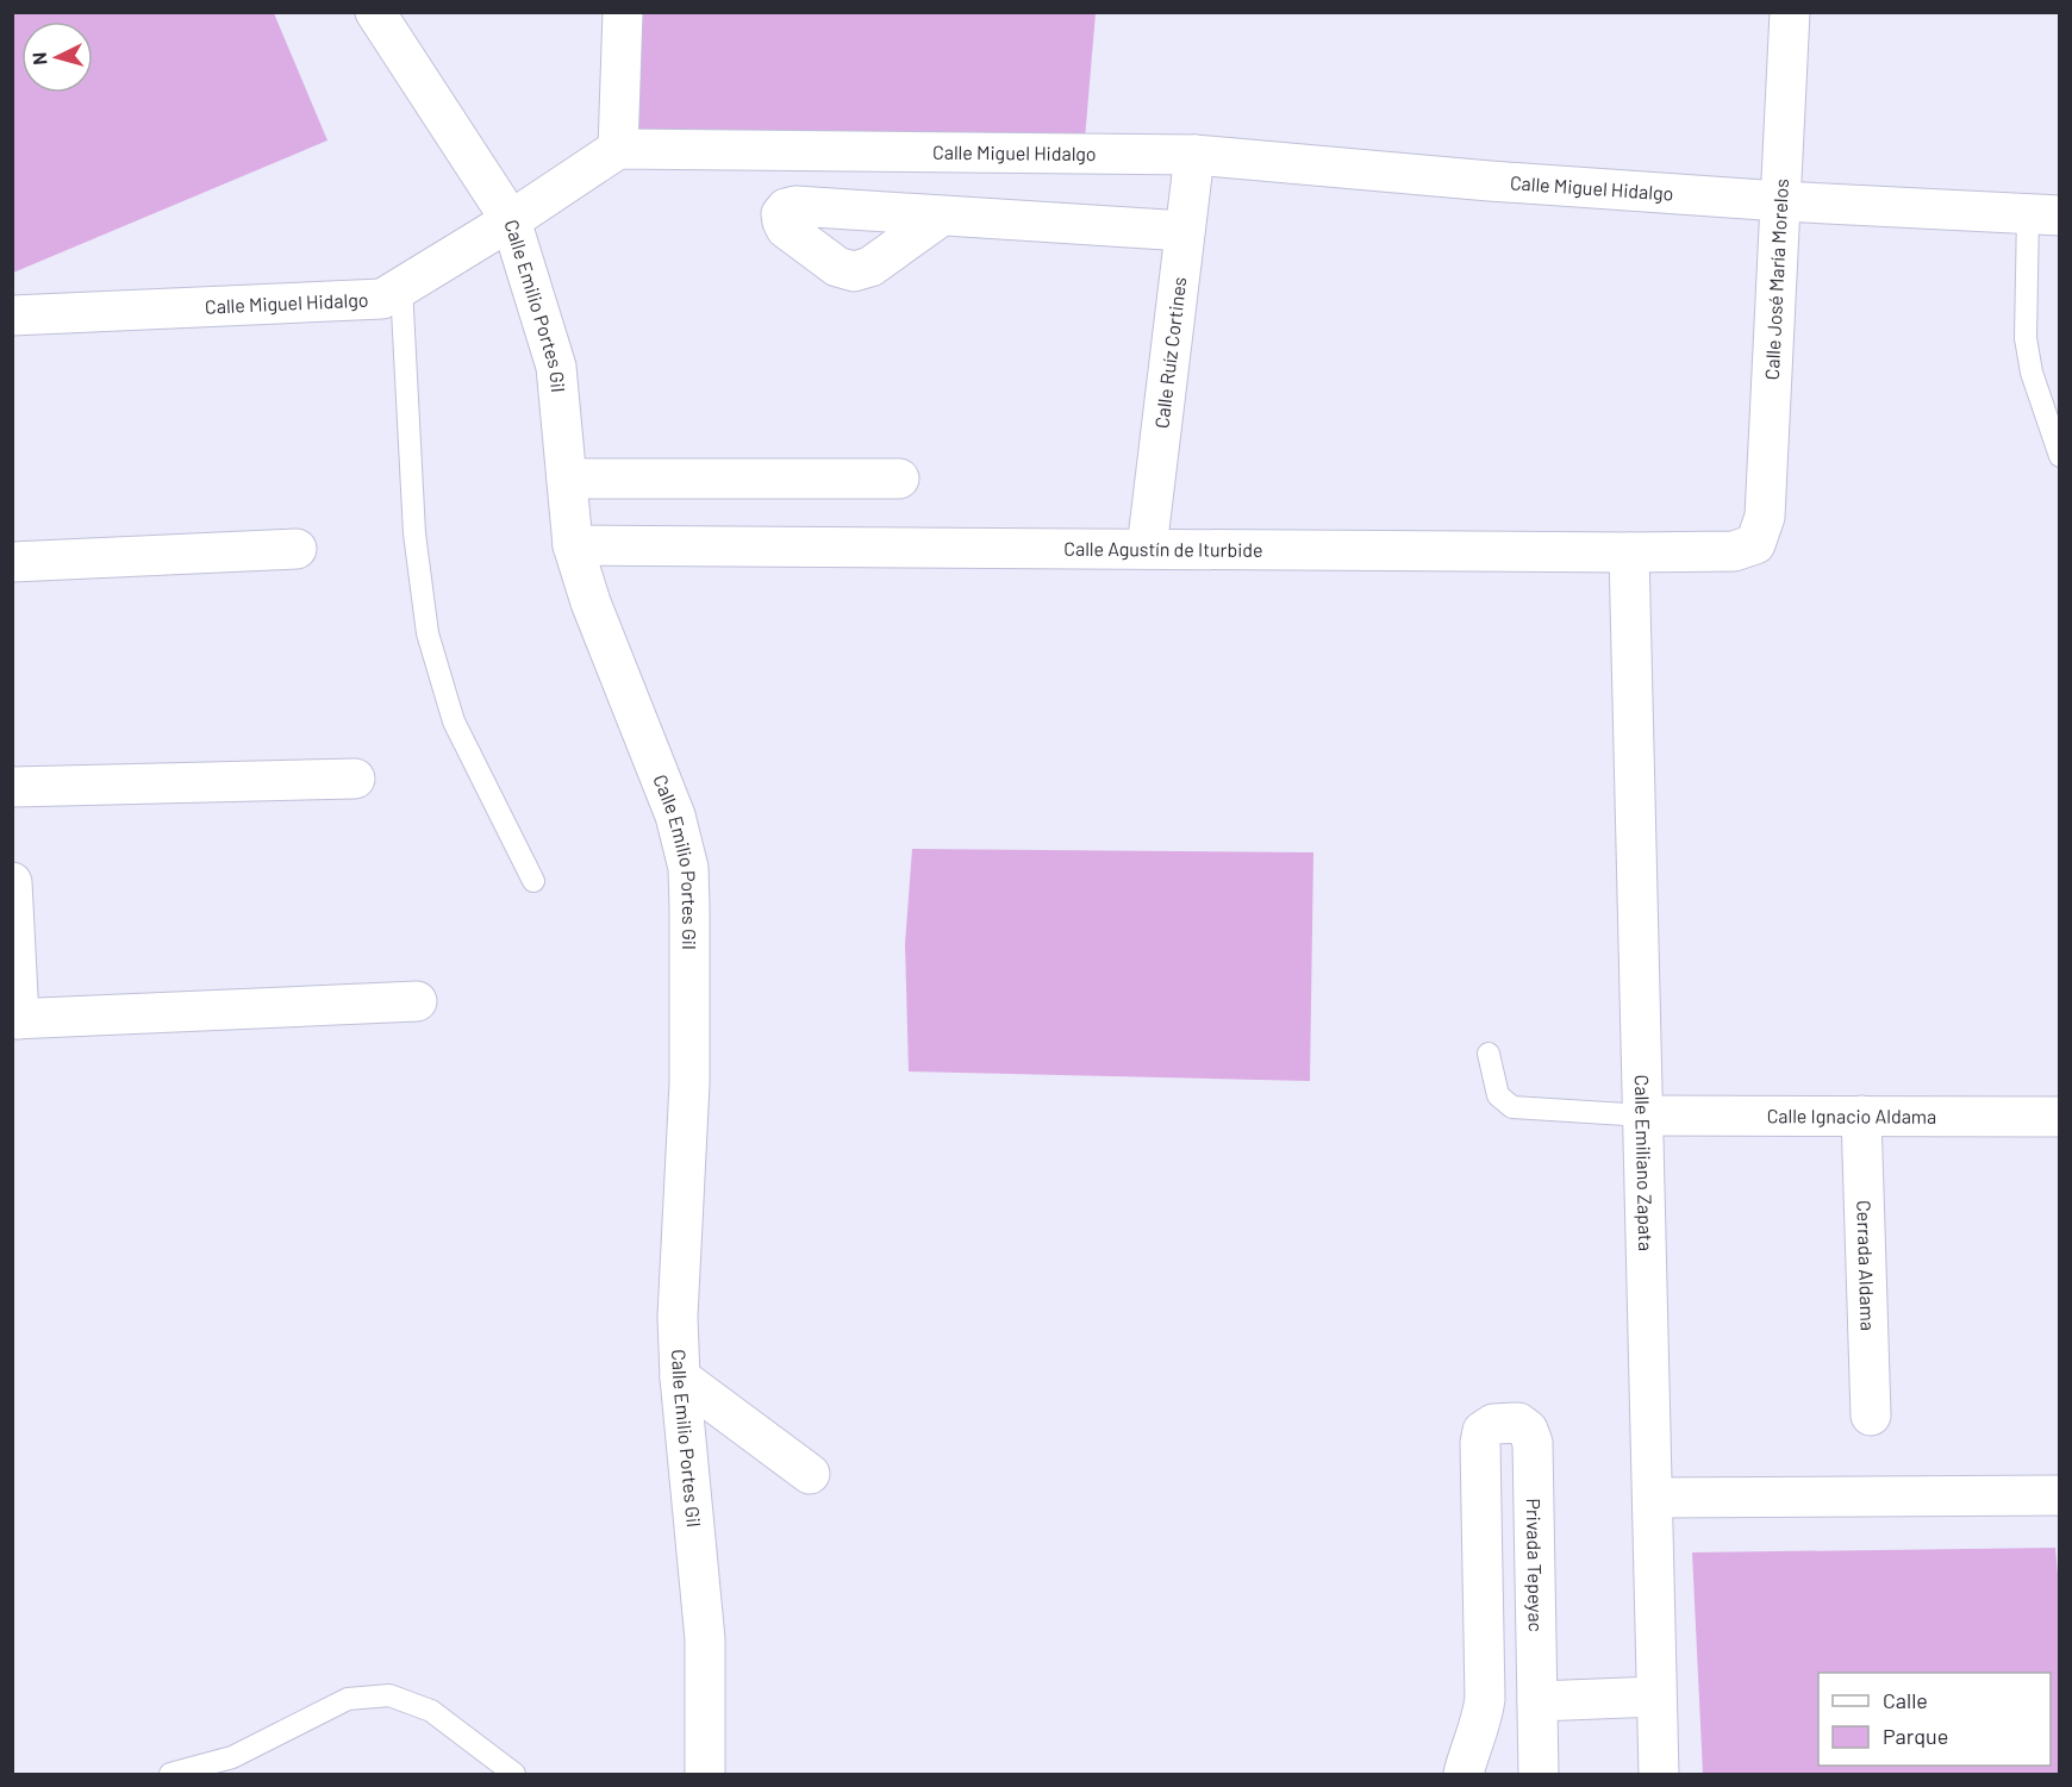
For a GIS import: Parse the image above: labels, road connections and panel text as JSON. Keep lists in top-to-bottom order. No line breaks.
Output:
{"streets":{"street":["Calle Miguel Hidalgo","Calle José María Morelos","Calle Emilio Portes Gil","Calle Ruíz Cortines","Calle Agustín de Iturbide","Calle Ignacio Aldama","Calle Emiliano Zapata","Cerrada Aldama","Privada Tepeyac"]},"crossings":[["Calle Miguel Hidalgo","Calle José María Morelos"],["Calle Miguel Hidalgo","Calle Emilio Portes Gil"],["Calle Miguel Hidalgo","Calle Ruíz Cortines"],["Calle José María Morelos","Calle Agustín de Iturbide"],["Calle Emilio Portes Gil","Calle Agustín de Iturbide"],["Calle Ruíz Cortines","Calle Agustín de Iturbide"],["Calle Agustín de Iturbide","Calle Emiliano Zapata"],["Calle Ignacio Aldama","Calle Emiliano Zapata"],["Calle Ignacio Aldama","Cerrada Aldama"]],"legend":["Calle","Parque"],"north":"left"}
